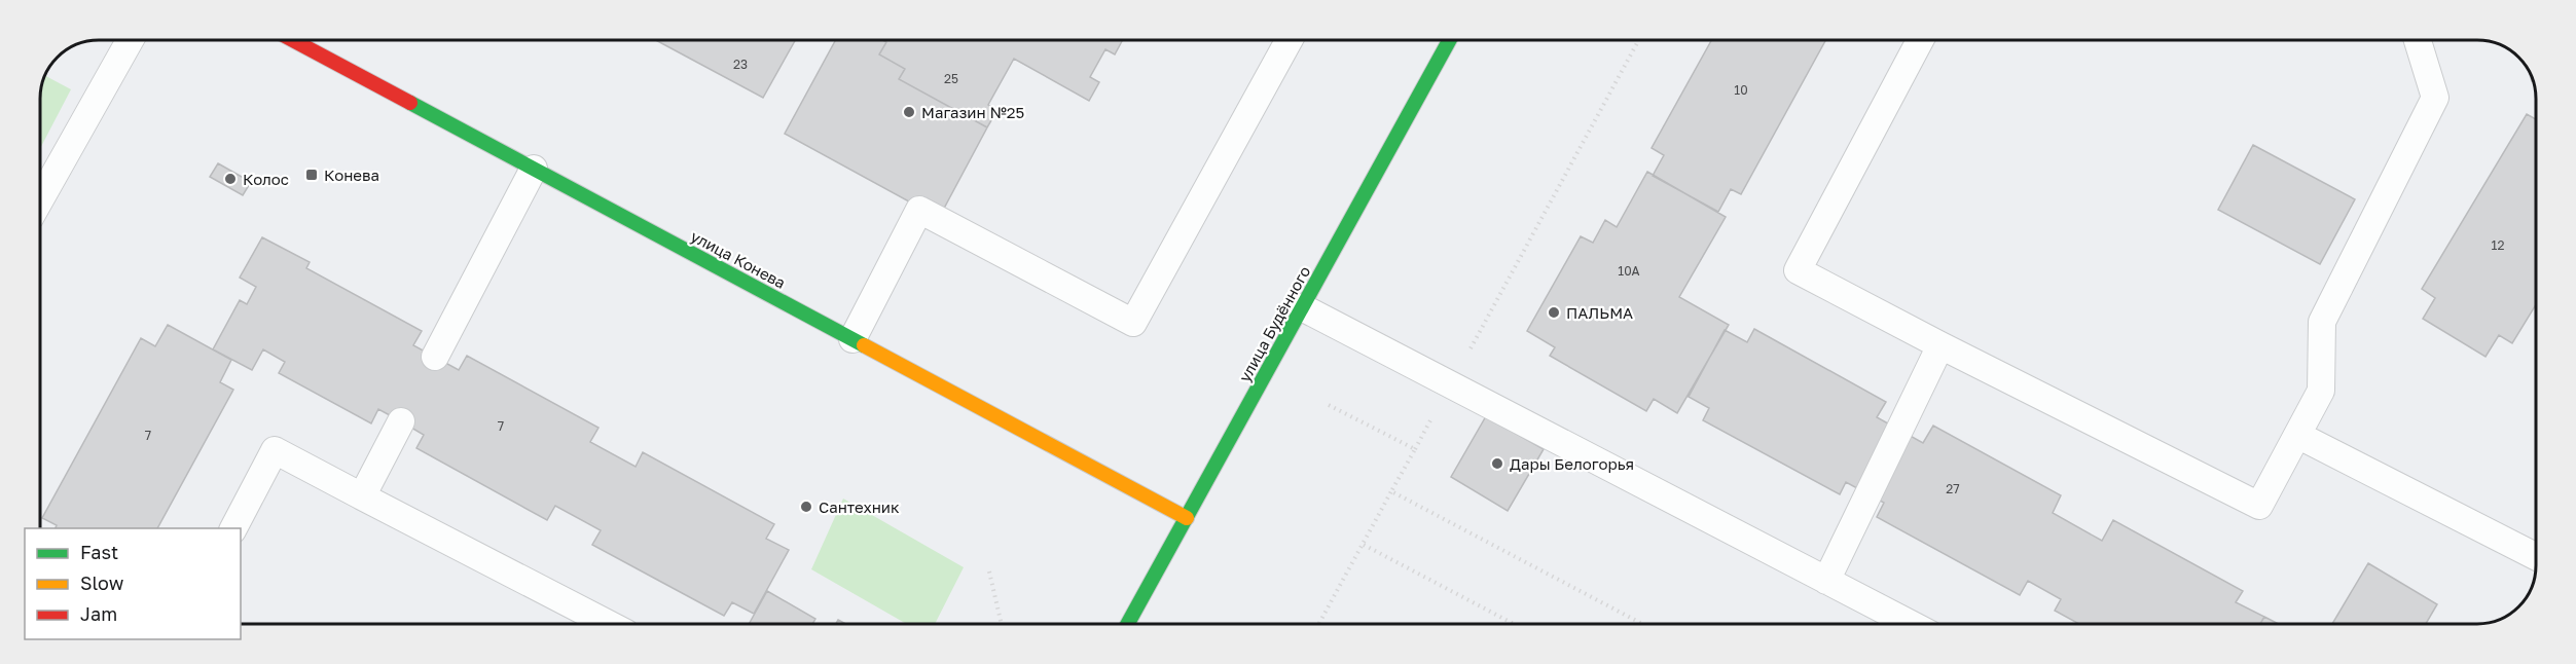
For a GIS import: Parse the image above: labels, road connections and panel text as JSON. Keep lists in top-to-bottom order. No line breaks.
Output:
{"streets":{"street":["улица Конева","улица Будённого"]},"crossings":[["улица Конева","улица Будённого"]],"places":{"other":["Магазин №25","Колос","ПАЛЬМА","Дары Белогорья","Сантехник"],"transit":["Конева"]},"house_numbers":["23","25","10","12","10А","7","7","27"],"legend":["Fast","Slow","Jam"]}
